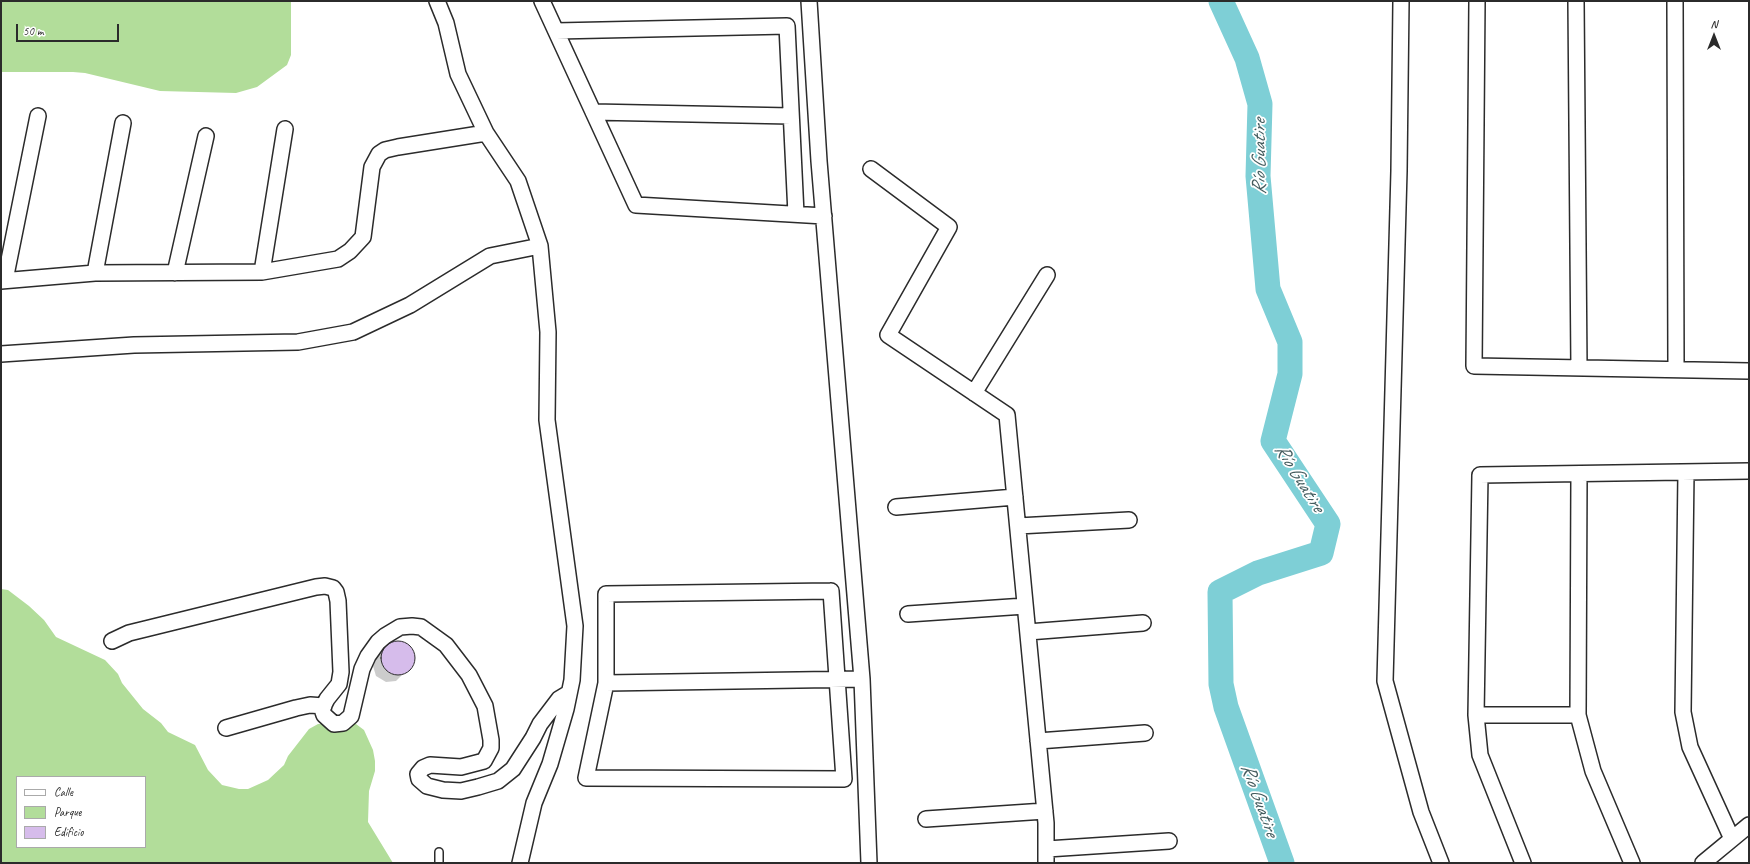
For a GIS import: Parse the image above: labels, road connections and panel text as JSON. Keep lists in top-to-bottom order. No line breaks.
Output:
{"water":["Río Guatire"],"legend":["Calle","Parque","Edificio"],"scale_bar":"50 m","north":"top"}
